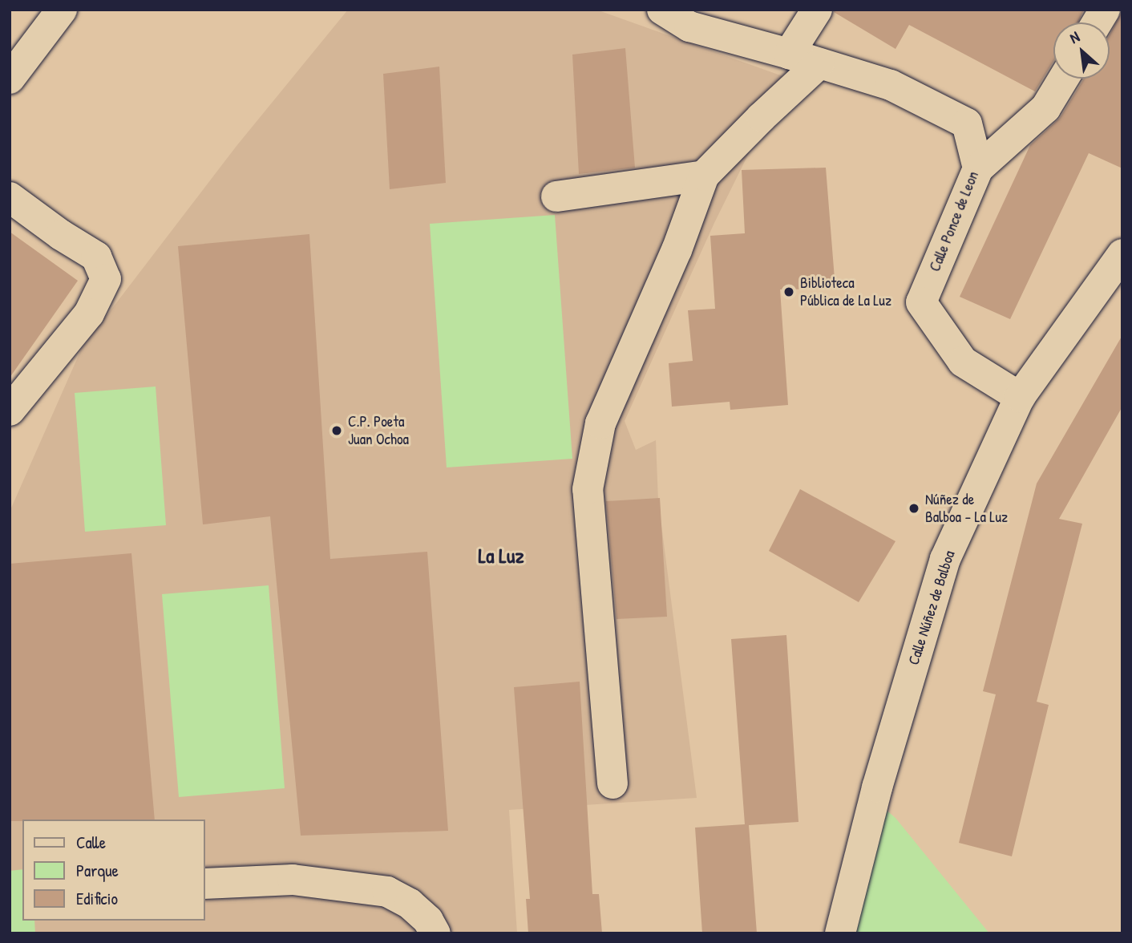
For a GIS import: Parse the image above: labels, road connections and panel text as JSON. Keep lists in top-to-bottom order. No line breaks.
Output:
{"streets":{"street":["Calle Ponce de Leon","Calle Núñez de Balboa"]},"crossings":[["Calle Ponce de Leon","Calle Núñez de Balboa"]],"districts":["La Luz"],"places":["Biblioteca Pública de La Luz","C.P. Poeta Juan Ochoa","Núñez de Balboa - La Luz"],"legend":["Calle","Parque","Edificio"],"north":"top left"}
